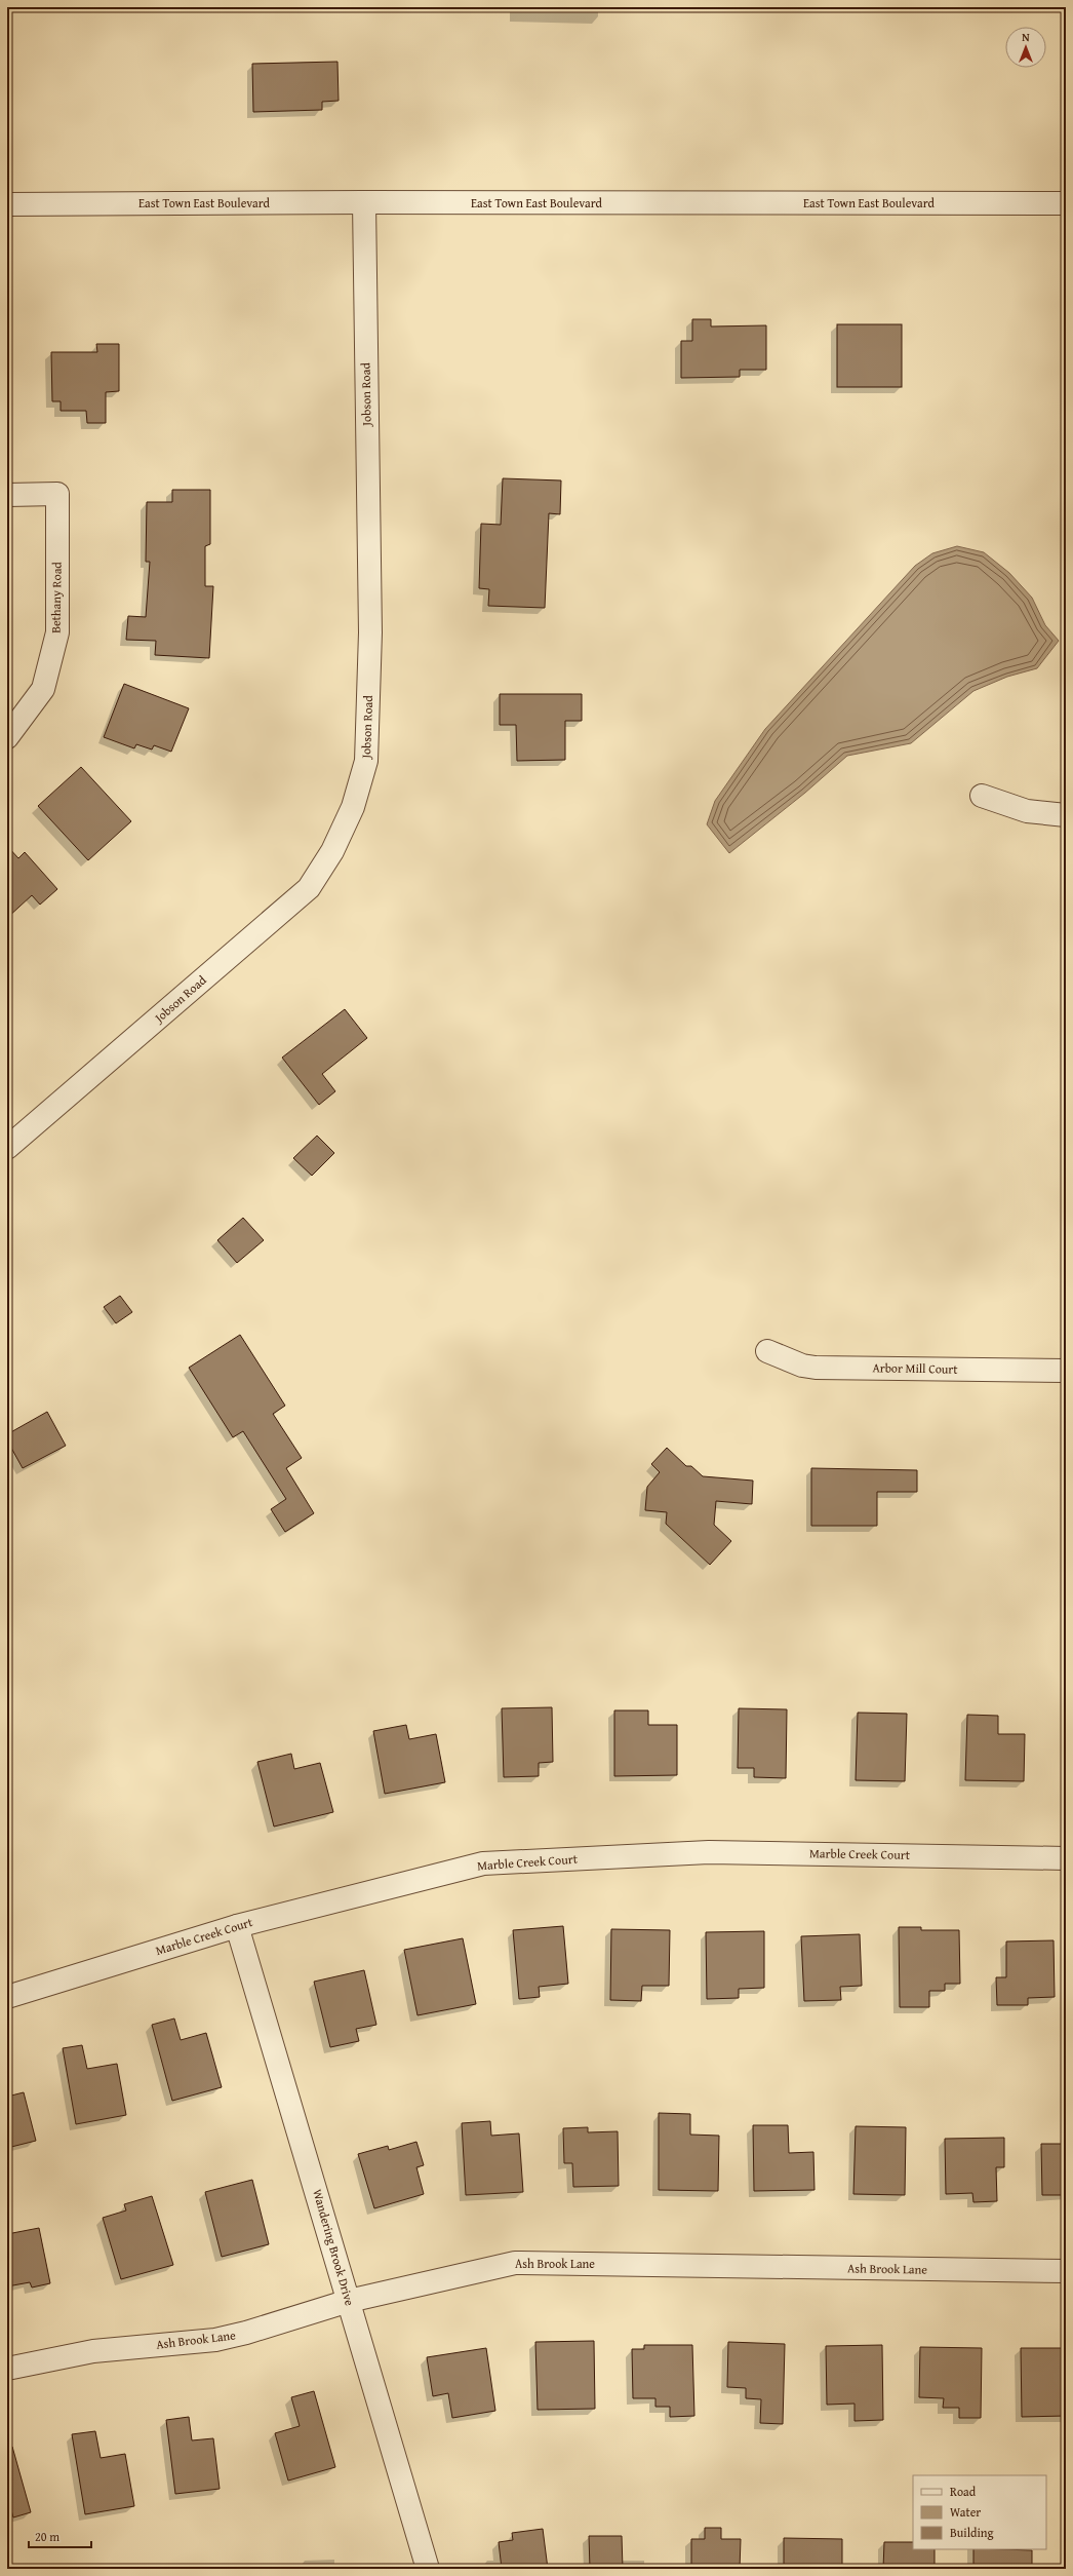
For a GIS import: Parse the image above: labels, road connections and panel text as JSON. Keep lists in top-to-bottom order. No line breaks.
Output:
{"streets":{"street":["East Town East Boulevard","Jobson Road","Bethany Road","Arbor Mill Court","Marble Creek Court","Wandering Brook Drive","Ash Brook Lane"]},"crossings":[["East Town East Boulevard","Jobson Road"],["Marble Creek Court","Wandering Brook Drive"],["Wandering Brook Drive","Ash Brook Lane"]],"legend":["Road","Water","Building"],"scale_bar":"20 m","north":"top"}
